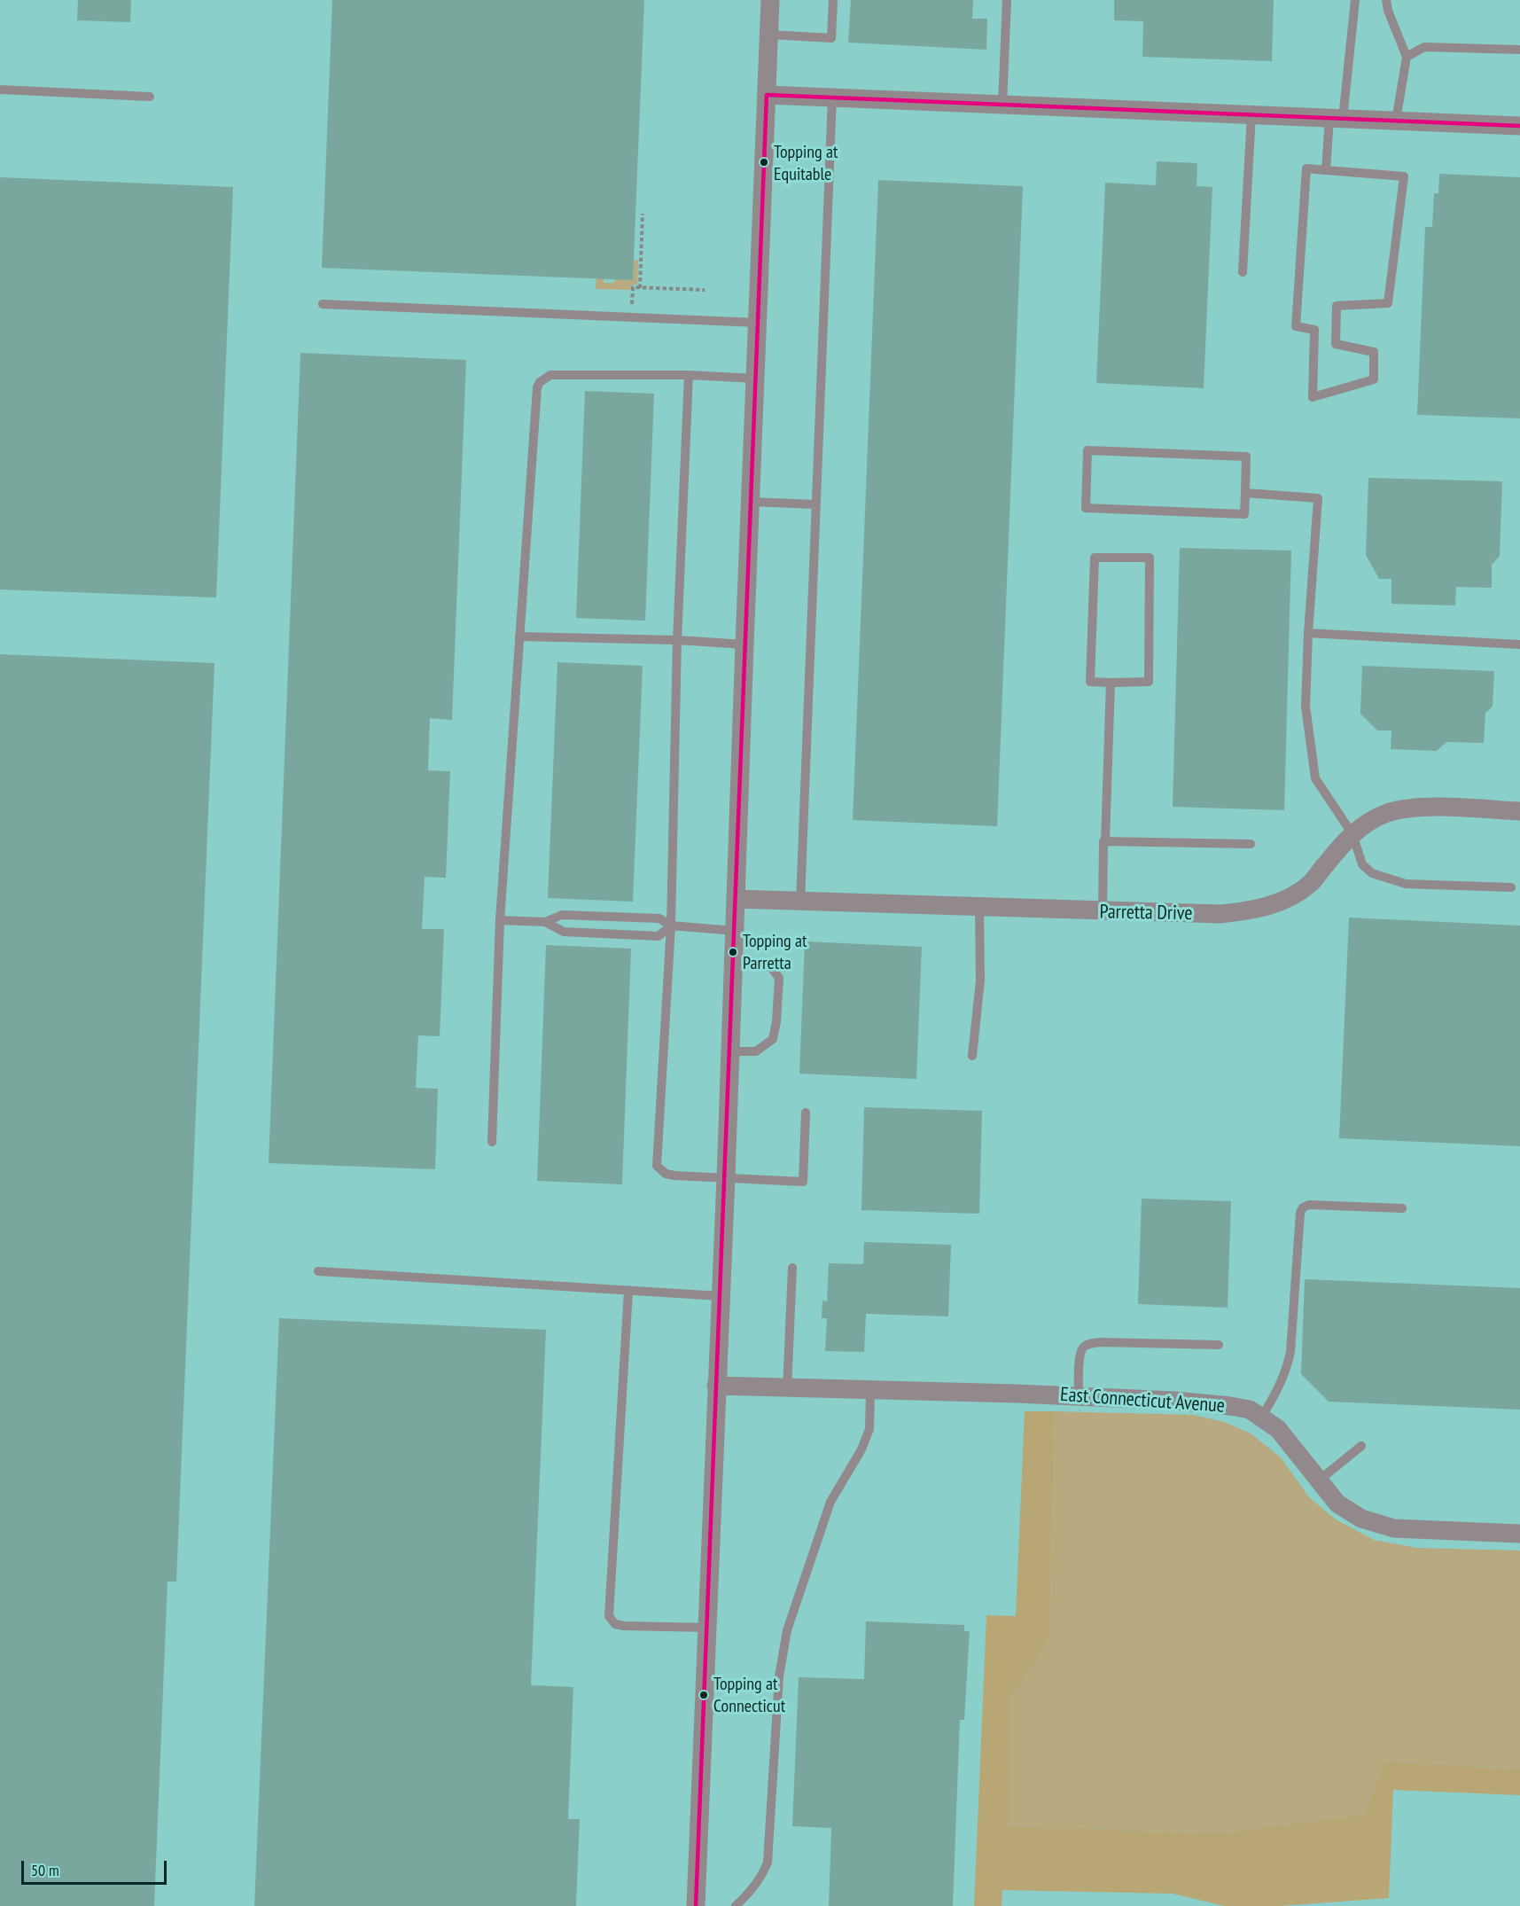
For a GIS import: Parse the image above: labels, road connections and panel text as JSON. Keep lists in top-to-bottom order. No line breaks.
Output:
{"streets":{"street":["Parretta Drive","East Connecticut Avenue"]},"places":["Topping at Equitable","Topping at Parretta","Topping at Connecticut"],"scale_bar":"50 m"}
